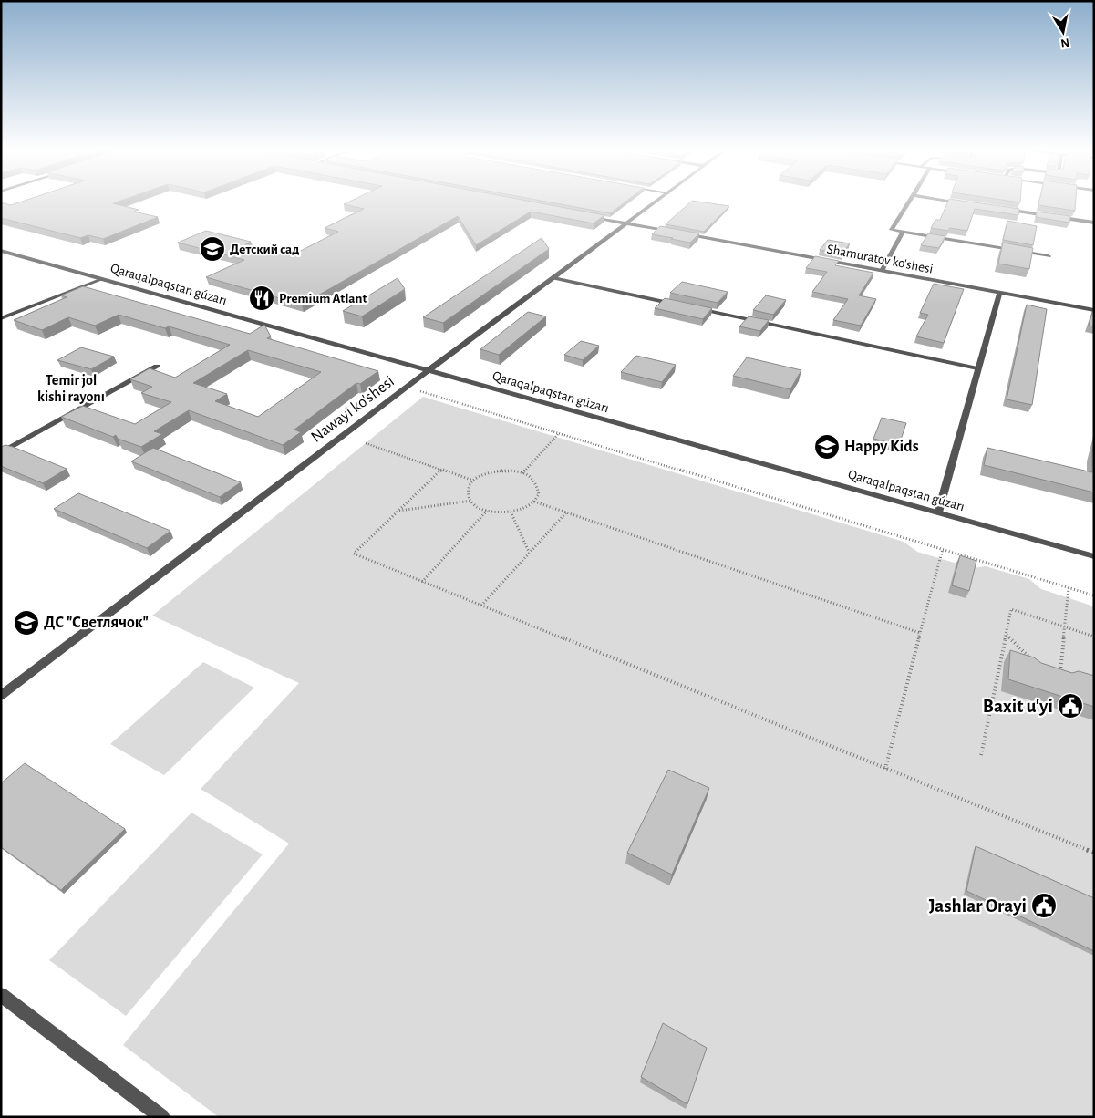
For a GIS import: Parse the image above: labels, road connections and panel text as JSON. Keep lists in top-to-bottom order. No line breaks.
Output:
{"streets":{"street":["Shamuratov ko'shesi","Qaraqalpaqstan gúzarı","Nawayi ko'shesi"]},"crossings":[["Shamuratov ko'shesi","Nawayi ko'shesi"],["Qaraqalpaqstan gúzarı","Nawayi ko'shesi"]],"districts":["Temir jol kishi rayonı"],"places":{"school or university":["Детский сад","Happy Kids","ДС \"Светлячок\""],"restaurant":["Premium Atlant"],"public building":["Baxit u'yi","Jashlar Orayi"]},"north":"bottom"}
